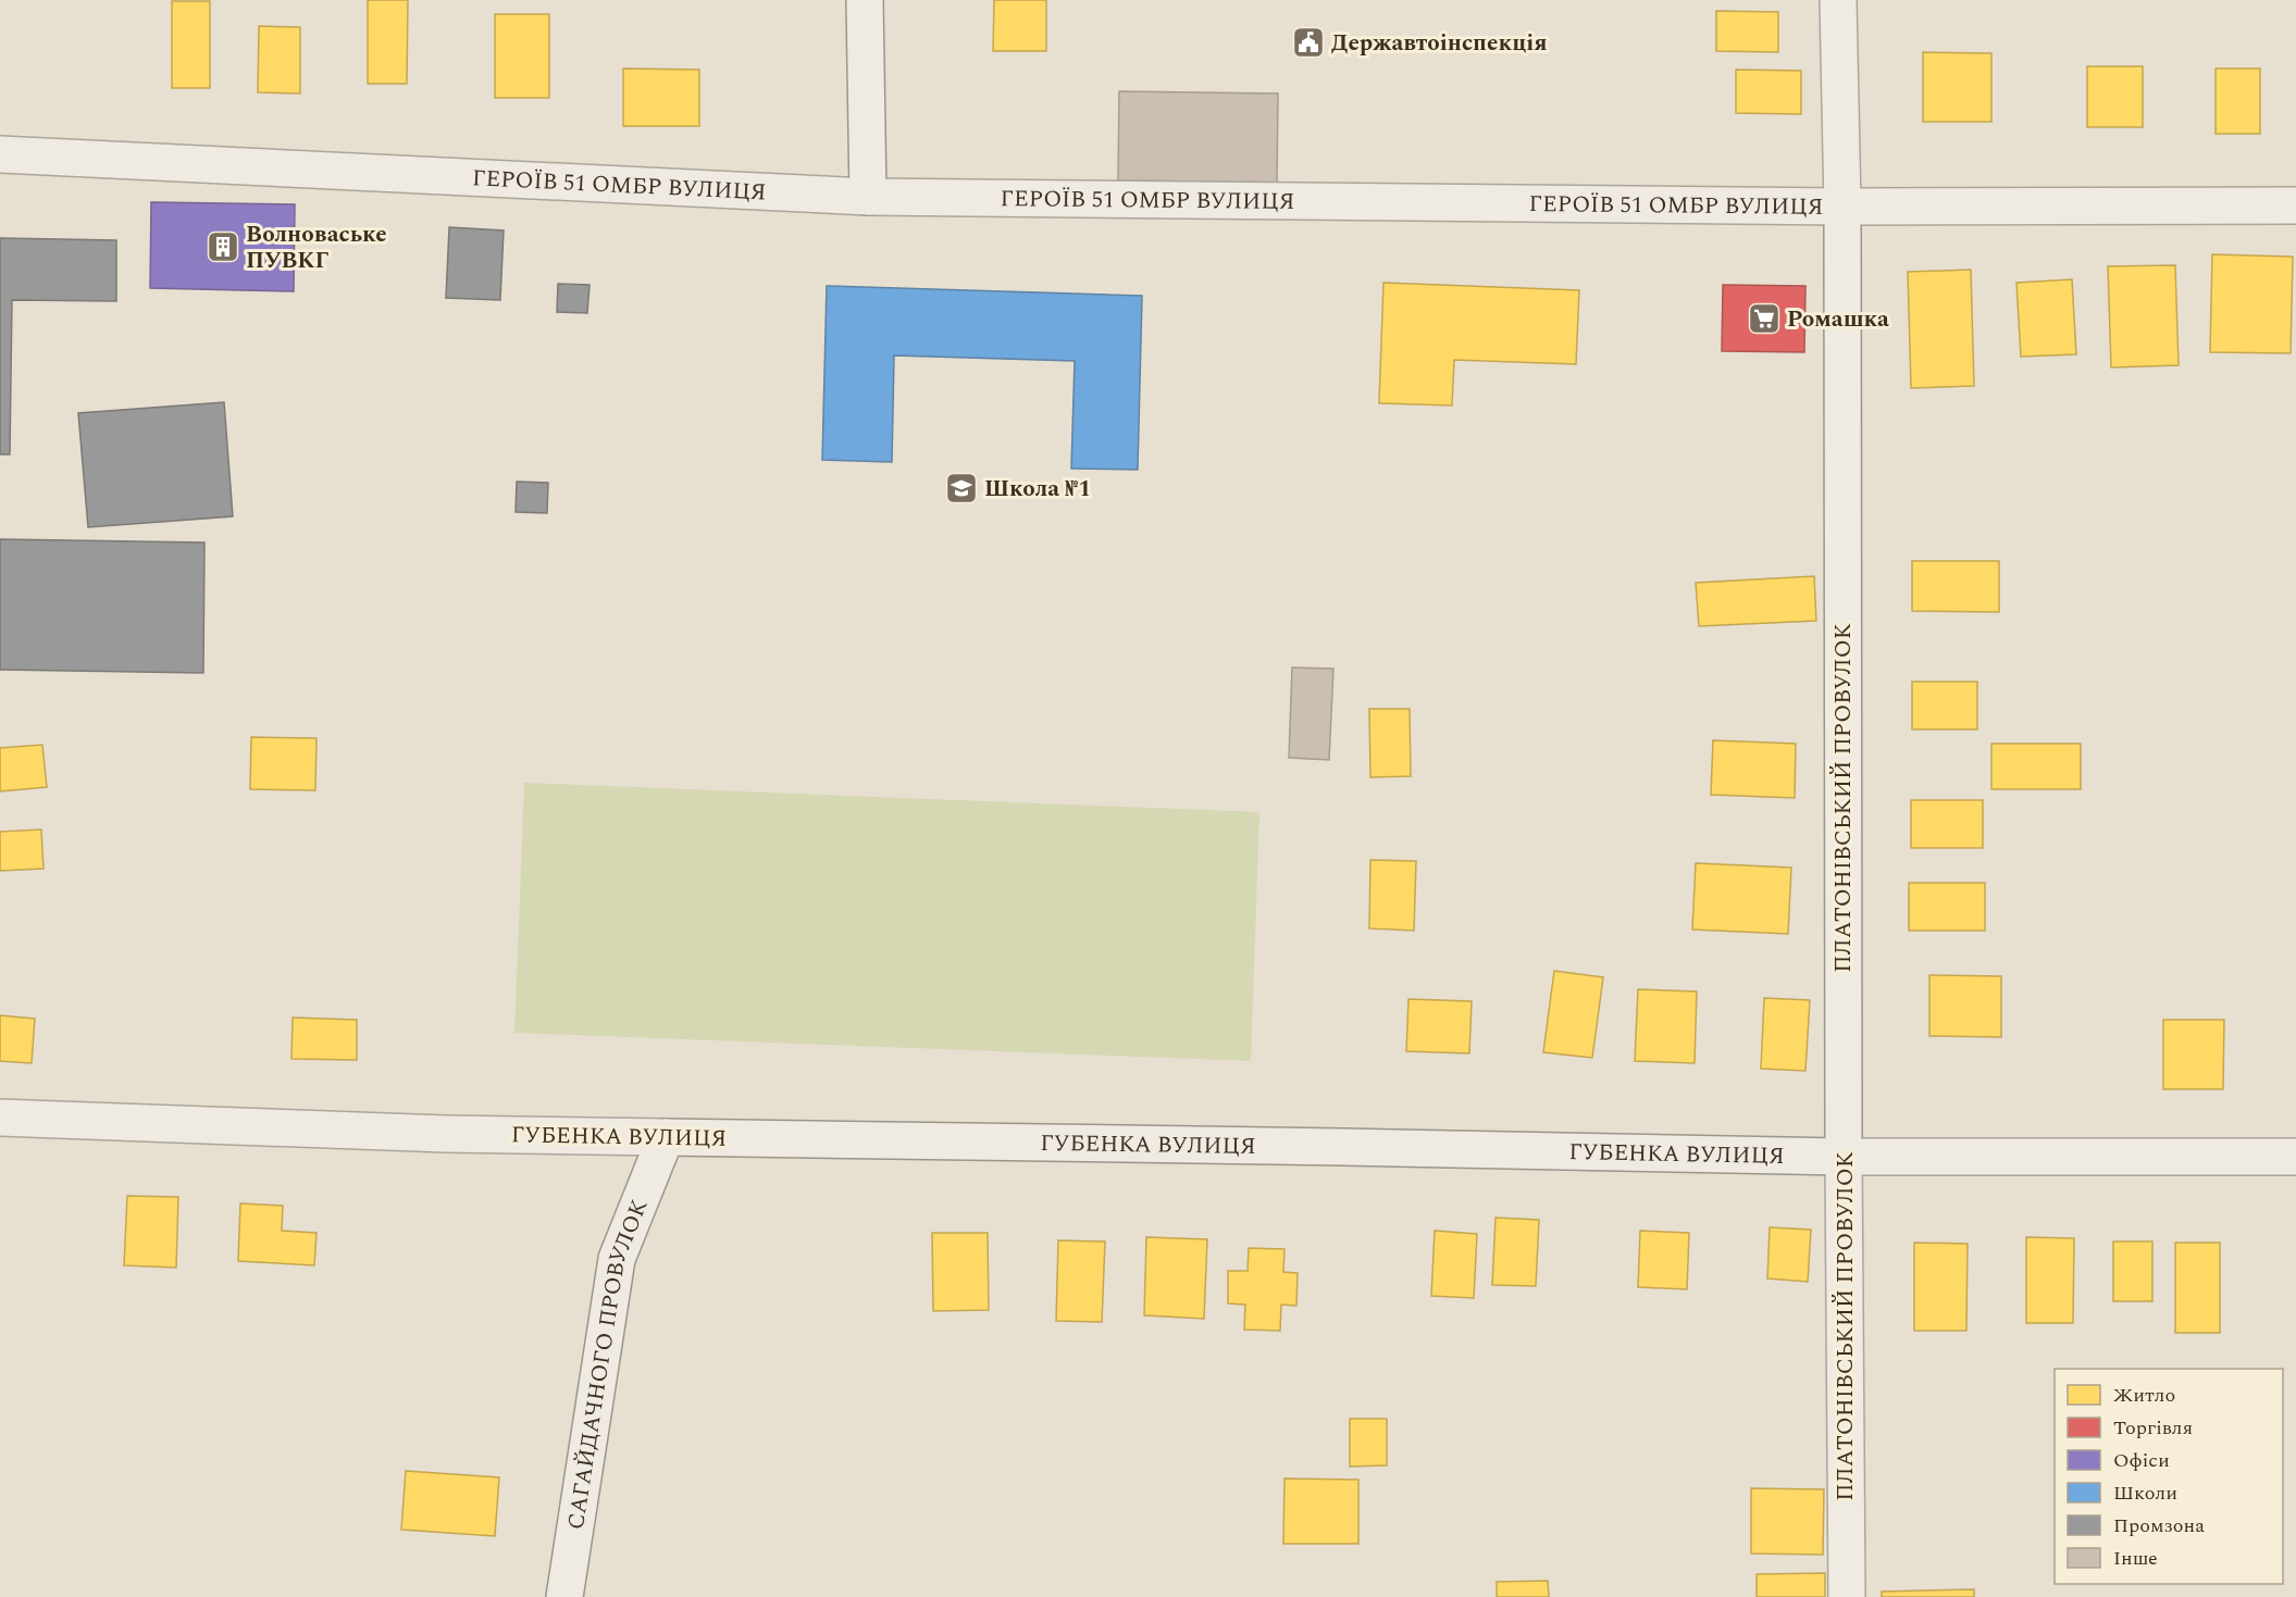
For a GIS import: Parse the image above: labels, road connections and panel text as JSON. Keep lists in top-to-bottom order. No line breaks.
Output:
{"streets":{"street":["ГЕРОЇВ 51 ОМБР ВУЛИЦЯ","ПЛАТОНІВСЬКИЙ ПРОВУЛОК","ГУБЕНКА ВУЛИЦЯ","САГАЙДАЧНОГО ПРОВУЛОК"]},"crossings":[["ГЕРОЇВ 51 ОМБР ВУЛИЦЯ","ПЛАТОНІВСЬКИЙ ПРОВУЛОК"],["ПЛАТОНІВСЬКИЙ ПРОВУЛОК","ГУБЕНКА ВУЛИЦЯ"],["ГУБЕНКА ВУЛИЦЯ","САГАЙДАЧНОГО ПРОВУЛОК"]],"places":{"public building":["Державтоінспекція"],"building":["Волноваське ПУВКГ"],"supermarket":["Ромашка"],"school or university":["Школа №1"]},"legend":["Житло","Торгівля","Офіси","Школи","Промзона","Інше"]}
